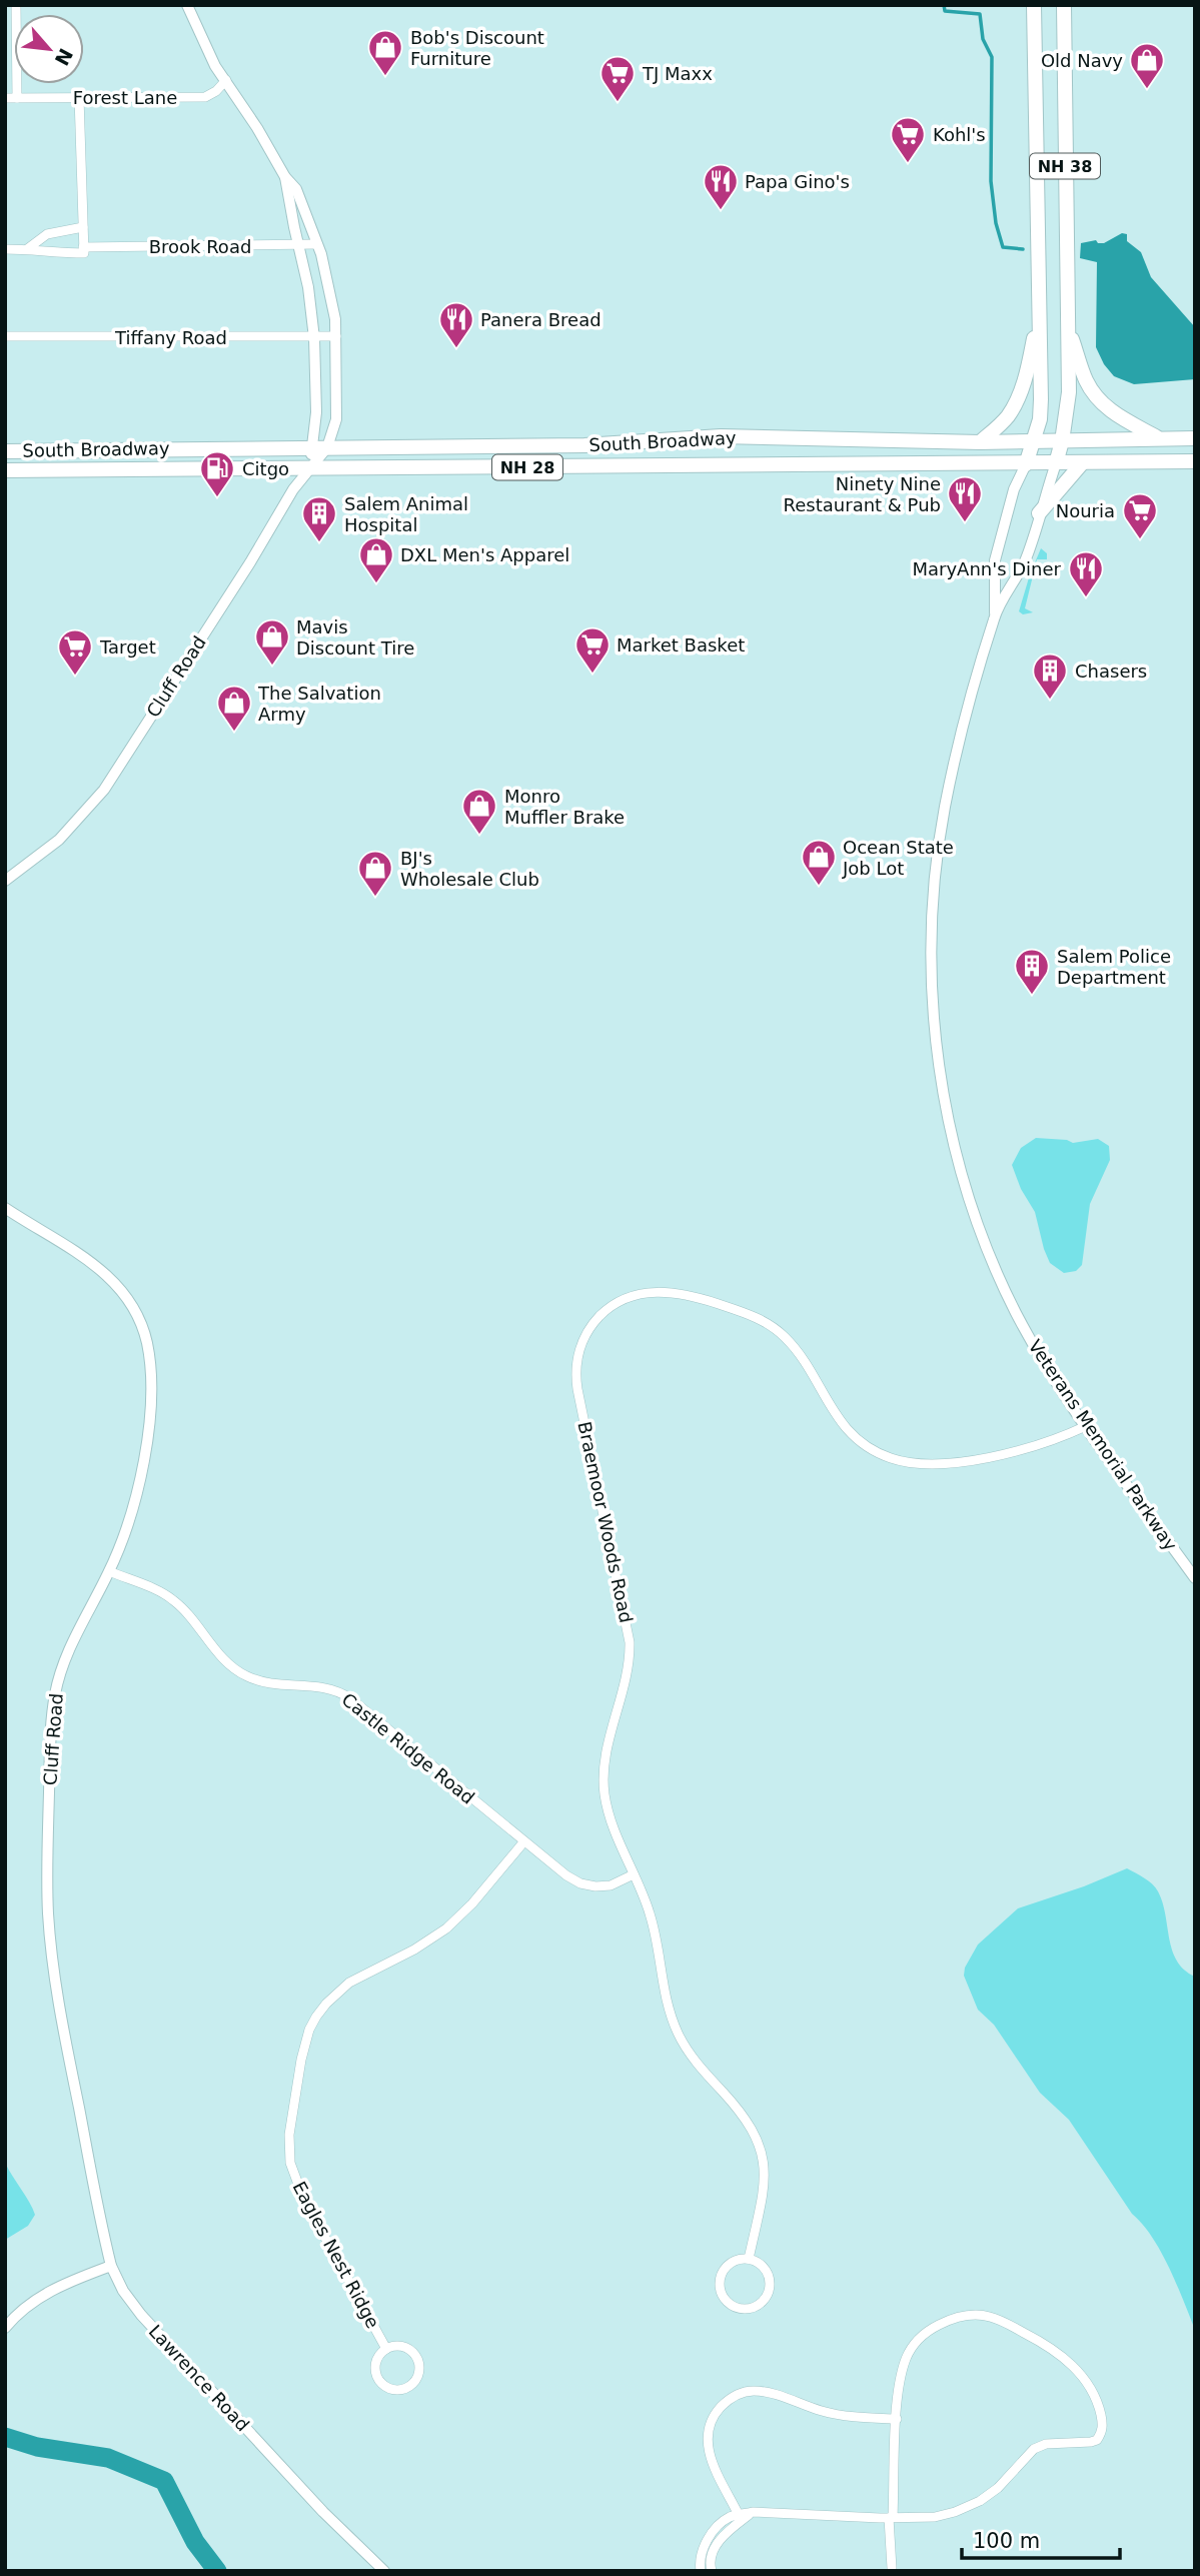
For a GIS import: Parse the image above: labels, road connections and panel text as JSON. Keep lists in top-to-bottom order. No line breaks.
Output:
{"streets":{"main road":["NH 38","South Broadway","NH 28"],"street":["Forest Lane","Brook Road","Tiffany Road","Cluff Road","Veterans Memorial Parkway","Braemoor Woods Road","Castle Ridge Road","Eagles Nest Ridge","Lawrence Road"]},"crossings":[["NH 38","South Broadway"],["South Broadway","Cluff Road"],["South Broadway","Veterans Memorial Parkway"],["Cluff Road","Castle Ridge Road"],["Cluff Road","Lawrence Road"],["Veterans Memorial Parkway","Braemoor Woods Road"],["Braemoor Woods Road","Castle Ridge Road"],["Castle Ridge Road","Eagles Nest Ridge"]],"places":{"shop":["Bob's Discount Furniture","Old Navy","DXL Men's Apparel","Mavis Discount Tire","The Salvation Army","Monro Muffler Brake","Ocean State Job Lot","BJ's Wholesale Club"],"supermarket":["TJ Maxx","Kohl's","Nouria","Market Basket","Target"],"restaurant":["Papa Gino's","Panera Bread","Ninety Nine Restaurant & Pub","MaryAnn's Diner"],"fuel station":["Citgo"],"building":["Salem Animal Hospital","Chasers","Salem Police Department"]},"scale_bar":"100 m","north":"bottom right"}
